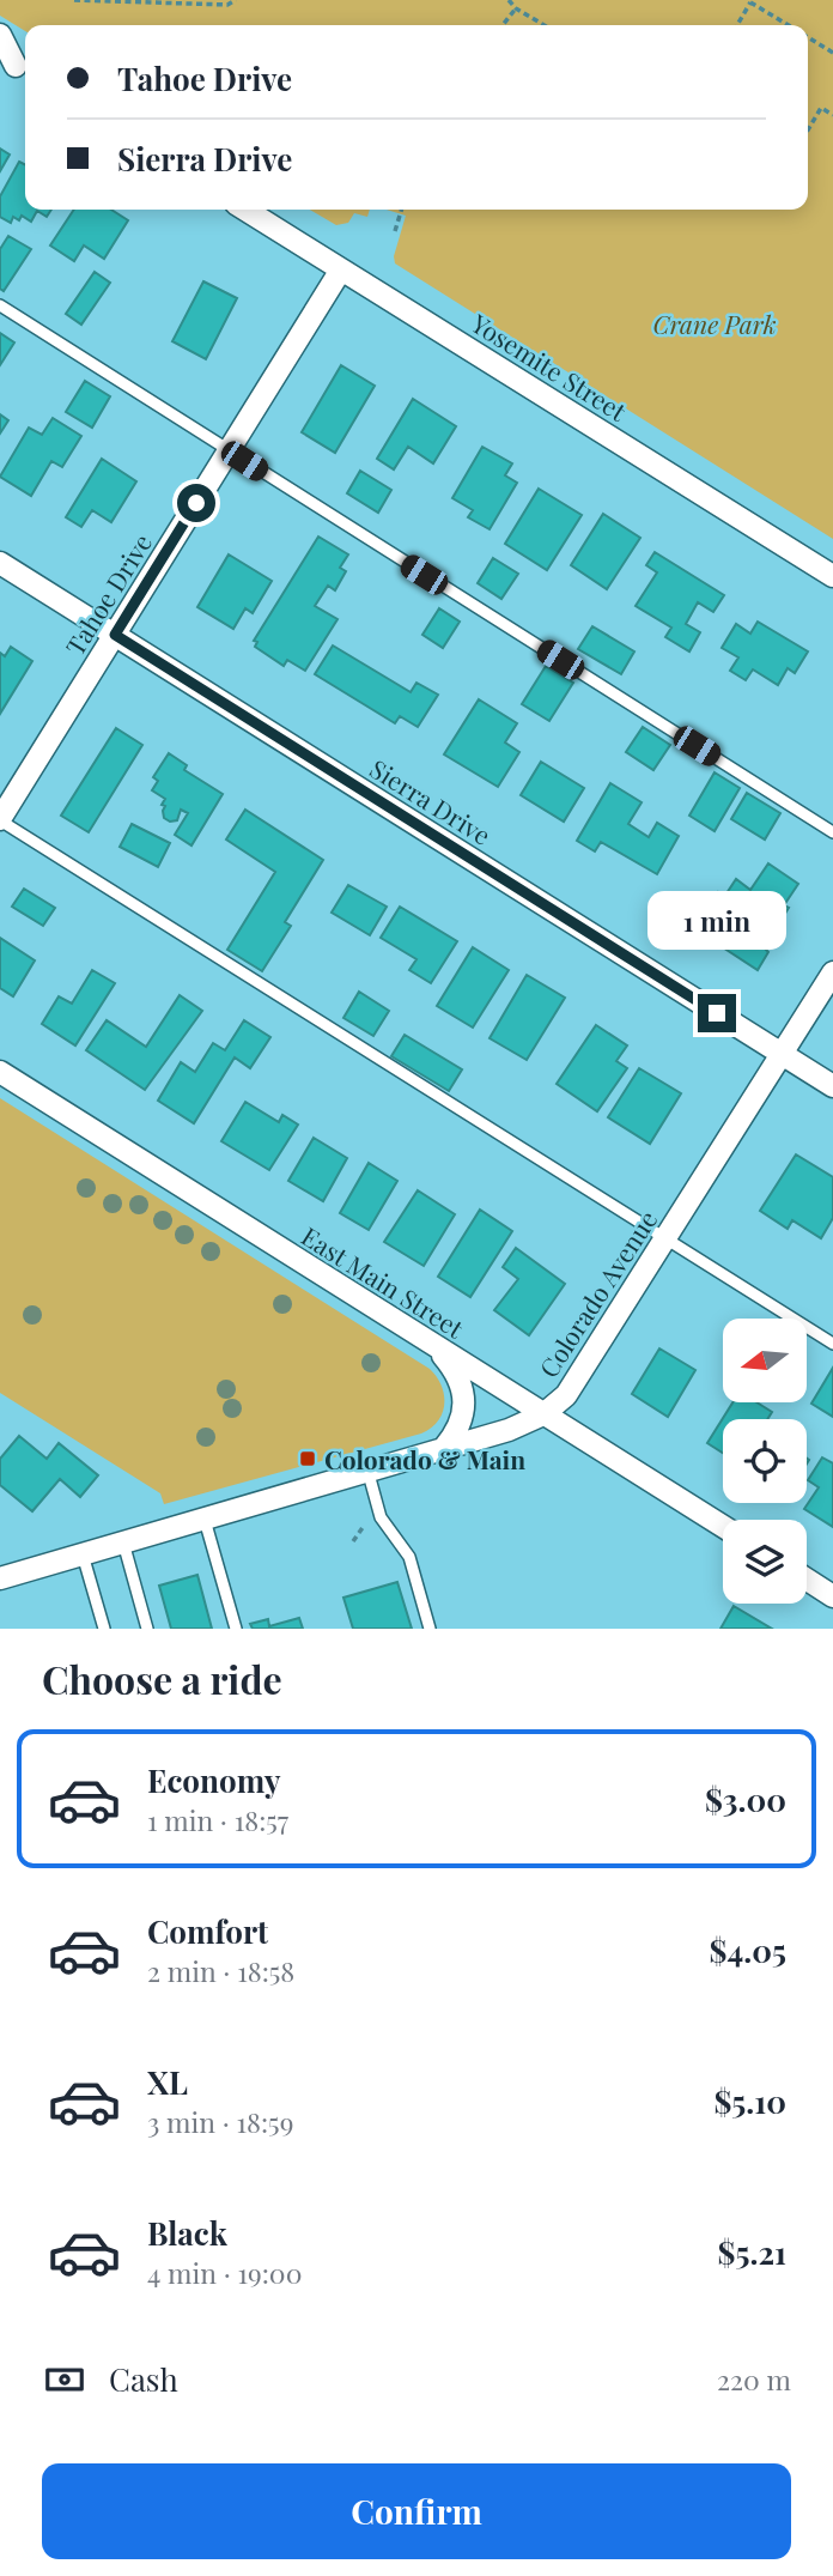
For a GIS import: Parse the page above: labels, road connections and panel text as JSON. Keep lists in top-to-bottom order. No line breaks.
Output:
{"streets":{"street":["Yosemite Street","Tahoe Drive","Sierra Drive","East Main Street","Colorado Avenue"]},"crossings":[["Yosemite Street","Tahoe Drive"],["Tahoe Drive","Sierra Drive"],["Sierra Drive","Colorado Avenue"],["East Main Street","Colorado Avenue"]],"parks":["Crane Park"],"places":{"transit":["Colorado & Main"]},"north":"left","page":{"banner":["Tahoe Drive","Sierra Drive"],"bubble":"1 min","heading":"Choose a ride","list":[{"name":"Economy","note":"1 min · 18:57","value":"$3.00"},{"name":"Comfort","note":"2 min · 18:58","value":"$4.05"},{"name":"XL","note":"3 min · 18:59","value":"$5.10"},{"name":"Black","note":"4 min · 19:00","value":"$5.21"}],"pay":["Cash","220 m"],"buttons":"Confirm"}}
